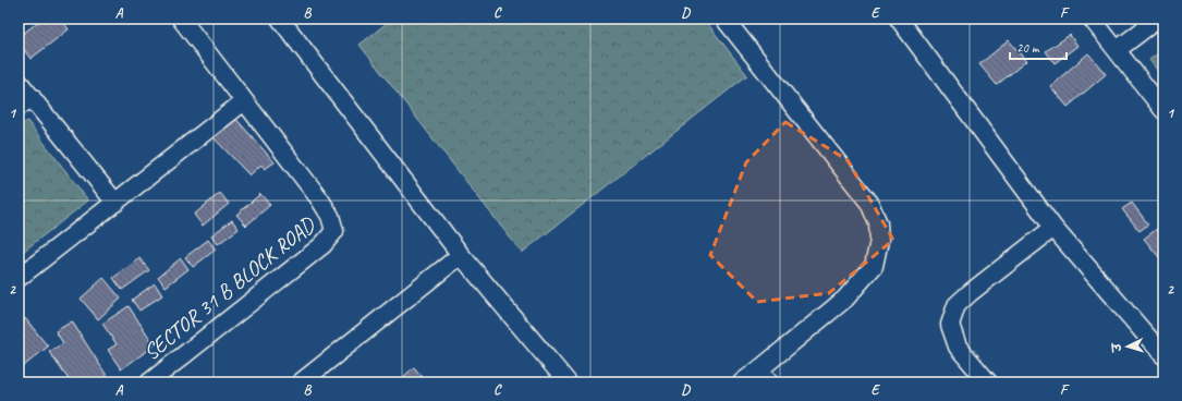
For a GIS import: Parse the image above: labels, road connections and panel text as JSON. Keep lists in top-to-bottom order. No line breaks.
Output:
{"streets":{"street":["SECTOR 31 B BLOCK ROAD"]},"scale_bar":"20 m","north":"left","grid":{"columns":["A","B","C","D","E","F"],"rows":["1","2"]}}
